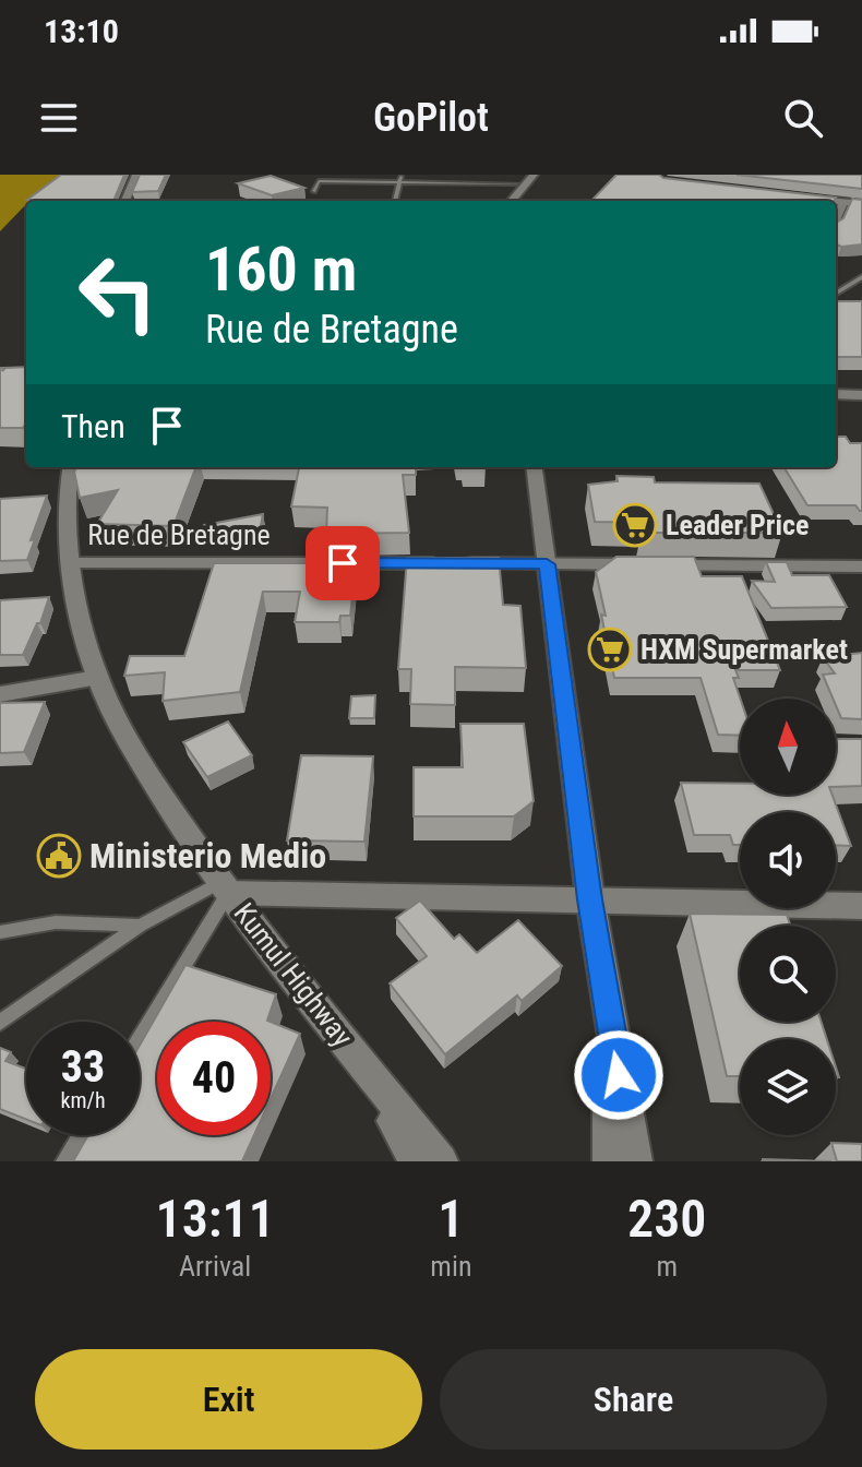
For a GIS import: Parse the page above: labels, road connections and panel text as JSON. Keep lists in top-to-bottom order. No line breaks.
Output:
{"streets":{"street":["Rue de Bretagne","Kumul Highway"]},"crossings":[["Rue de Bretagne","Kumul Highway"]],"places":{"supermarket":["Leader Price","HXM Supermarket"],"public building":["Ministerio Medio"]},"north":"top","page":{"status":"13:10","header":"GoPilot","turn":["160 m","Rue de Bretagne"],"then":"Then","speed":"33 km/h","limit":"40","eta":["13:11","Arrival","1","min","230","m"],"buttons":["Exit","Share"]}}
